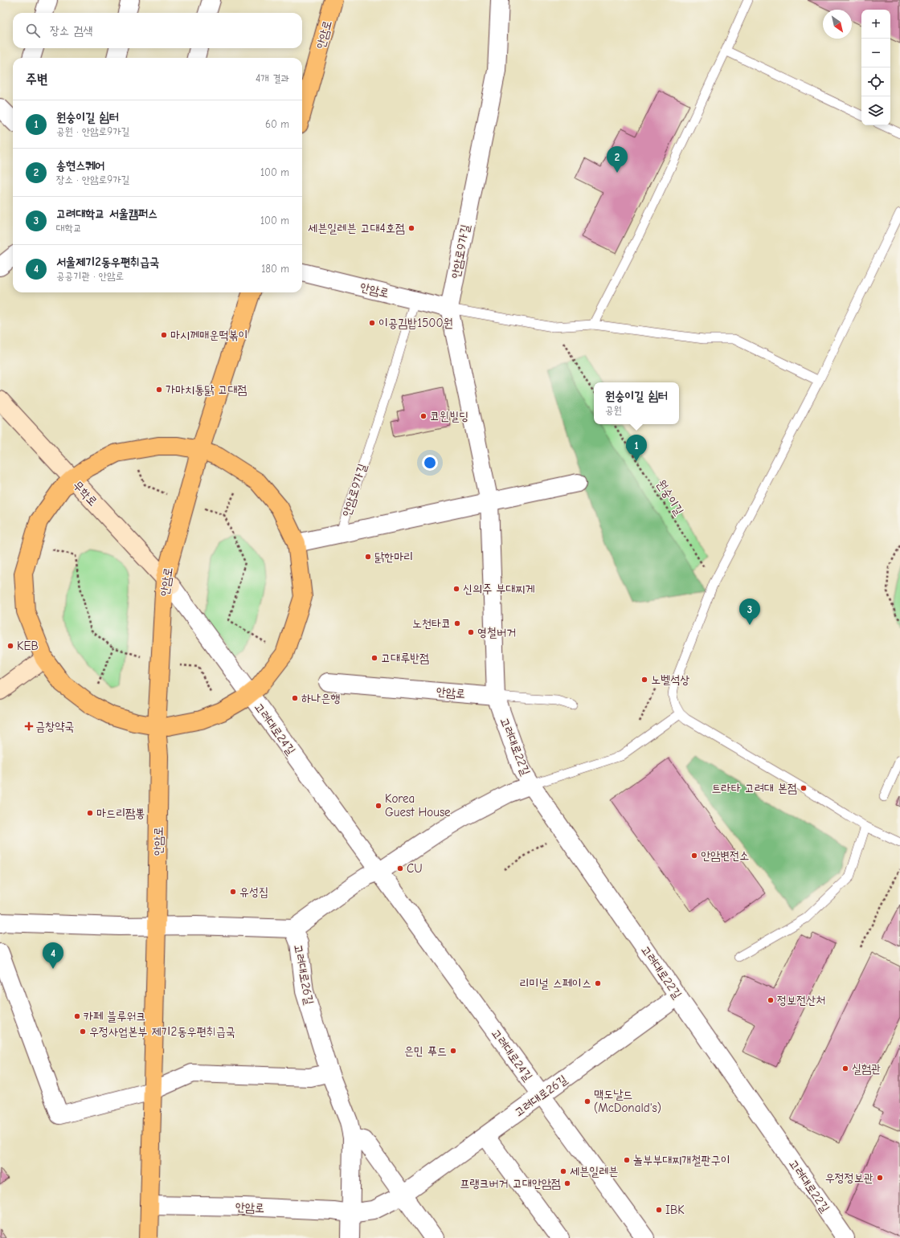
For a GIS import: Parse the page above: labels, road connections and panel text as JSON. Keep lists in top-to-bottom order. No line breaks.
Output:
{"streets":{"main road":["안암로","무학로"],"street":["안암로9가길","고려대로24길","고려대로22길","고려대로26길"],"path":["원숭이길"]},"crossings":[["안암로","안암로9가길"],["안암로","무학로"],["안암로","고려대로24길"],["안암로","고려대로22길"],["안암로","고려대로26길"],["안암로9가길","고려대로22길"],["무학로","고려대로24길"],["고려대로24길","고려대로26길"],["고려대로22길","고려대로26길"]],"places":{"other":["세븐일레븐 고대4호점","이공김밥1500원","마시께매운떡볶이","가마치통닭 고대점","코윈빌딩","닭한마리","신의주 부대찌게","노천타코","영철버거","KEB","고대루반점","노벨석상","하나은행","트라타 고려대 본점","Korea Guest House","마드리짬뽕","안암변전소","CU","유성집","리미널 스페이스","정보전산처","카페 블루워크","우정사업본부 제기2동우편취급국","은민 푸드","실험관","맥도날드 (McDonald's)","놀부부대찌개철판구이","세븐일레븐","우정정보관","프랭크버거 고대안암점","IBK"],"health":["금창약국"]},"north":"bottom right","page":{"map_buttons":["+","−"],"search":"장소 검색","heading":["주변","4개 결과"],"list":[{"mark":"1","name":"원숭이길 쉼터","note":"공원 · 안암로9가길","value":"60 m"},{"mark":"2","name":"송현스퀘어","note":"장소 · 안암로9가길","value":"100 m"},{"mark":"3","name":"고려대학교 서울캠퍼스","note":"대학교","value":"100 m"},{"mark":"4","name":"서울제기2동우편취급국","note":"공공기관 · 안암로","value":"180 m"}],"pins":["2","1","3","4"],"popup":["원숭이길 쉼터","공원"]}}
